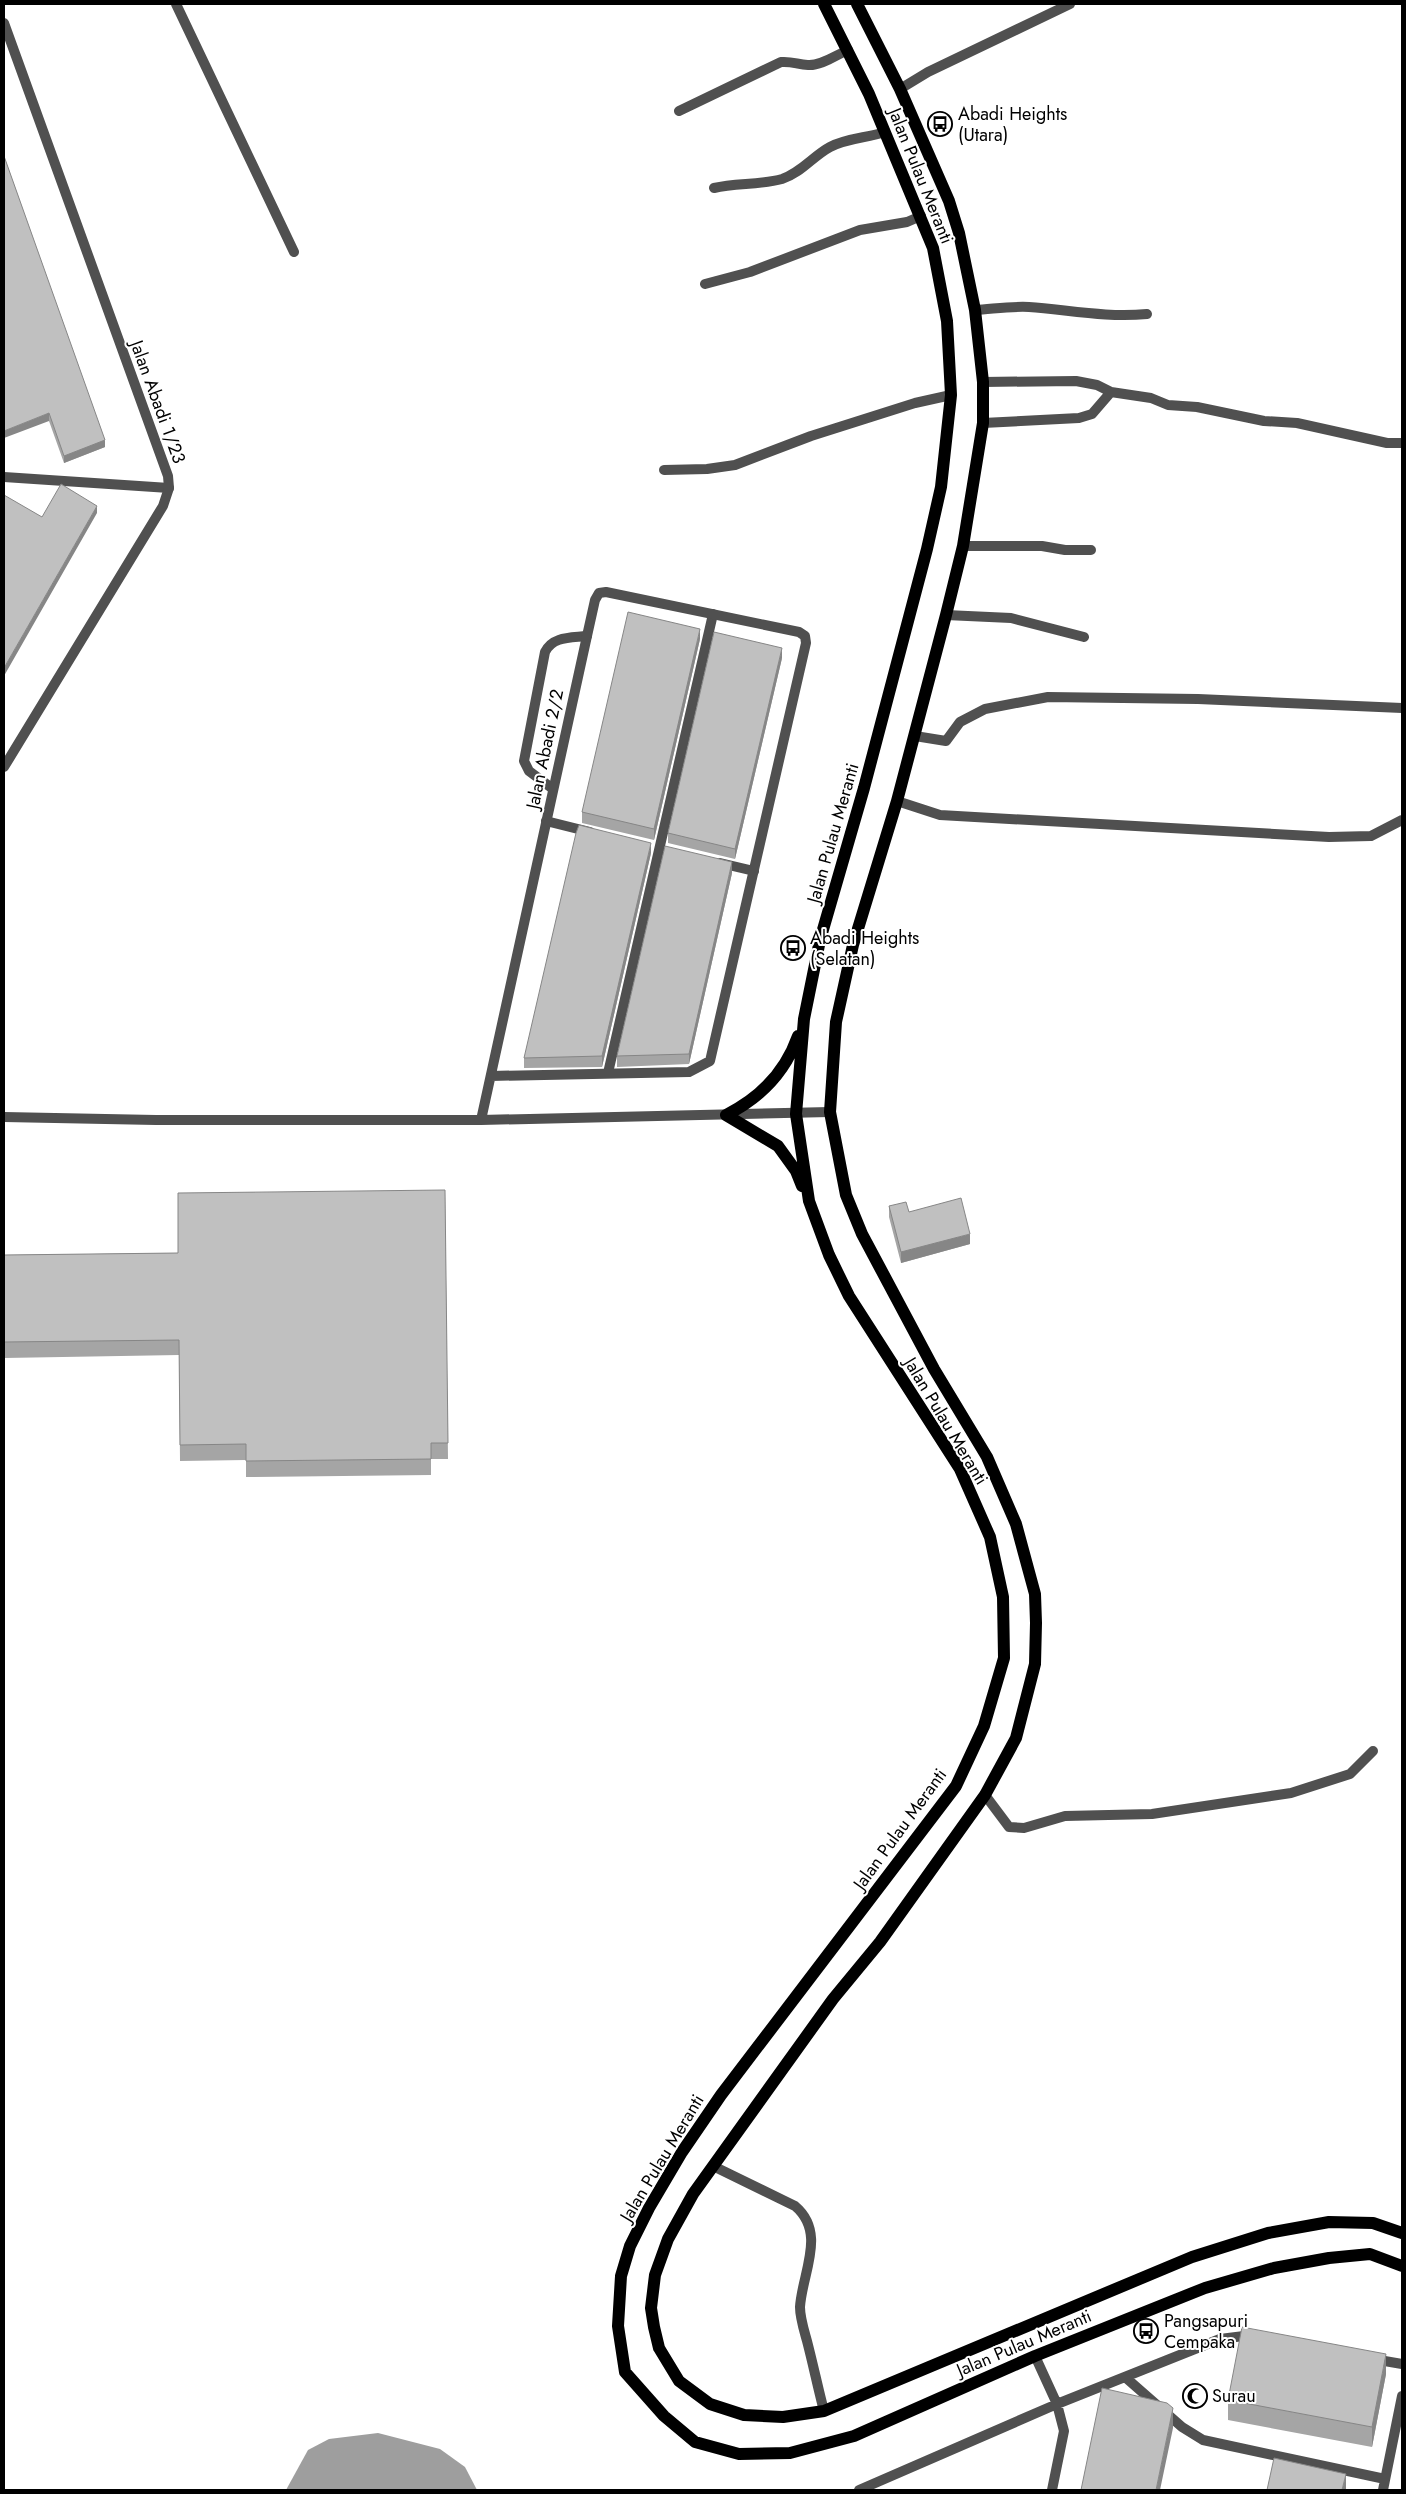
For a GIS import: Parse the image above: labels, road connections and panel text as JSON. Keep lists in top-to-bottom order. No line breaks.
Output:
{"streets":{"main road":["Jalan Pulau Meranti"],"street":["Jalan Abadi 1/23","Jalan Abadi 2/2"]},"places":{"bus stop":["Abadi Heights (Utara)","Abadi Heights (Selatan)","Pangsapuri Cempaka"],"mosque":["Surau"]}}
